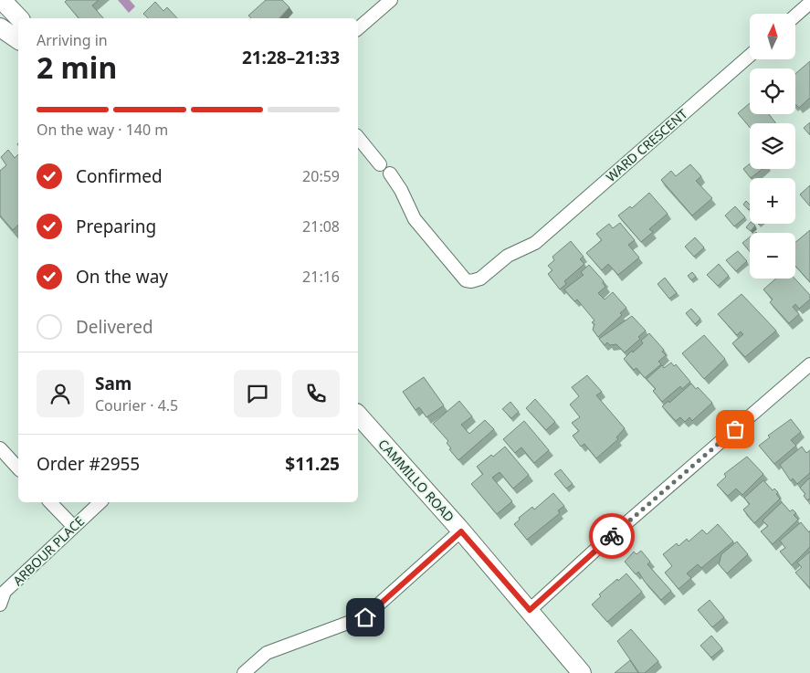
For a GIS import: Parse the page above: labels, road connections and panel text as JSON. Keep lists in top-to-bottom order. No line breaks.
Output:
{"streets":{"main road":["CAMMILLO ROAD"],"street":["WARD CRESCENT","ARBOUR PLACE"]},"north":"top","page":{"map_buttons":["+","−"],"heading":["2 min","Arriving in","21:28–21:33"],"panel":["Sam","Courier · 4.5","Order #2955","$11.25"],"bar":"On the way · 140 m","list":[["Confirmed","20:59"],["Preparing","21:08"],["On the way","21:16"],"Delivered"]}}
